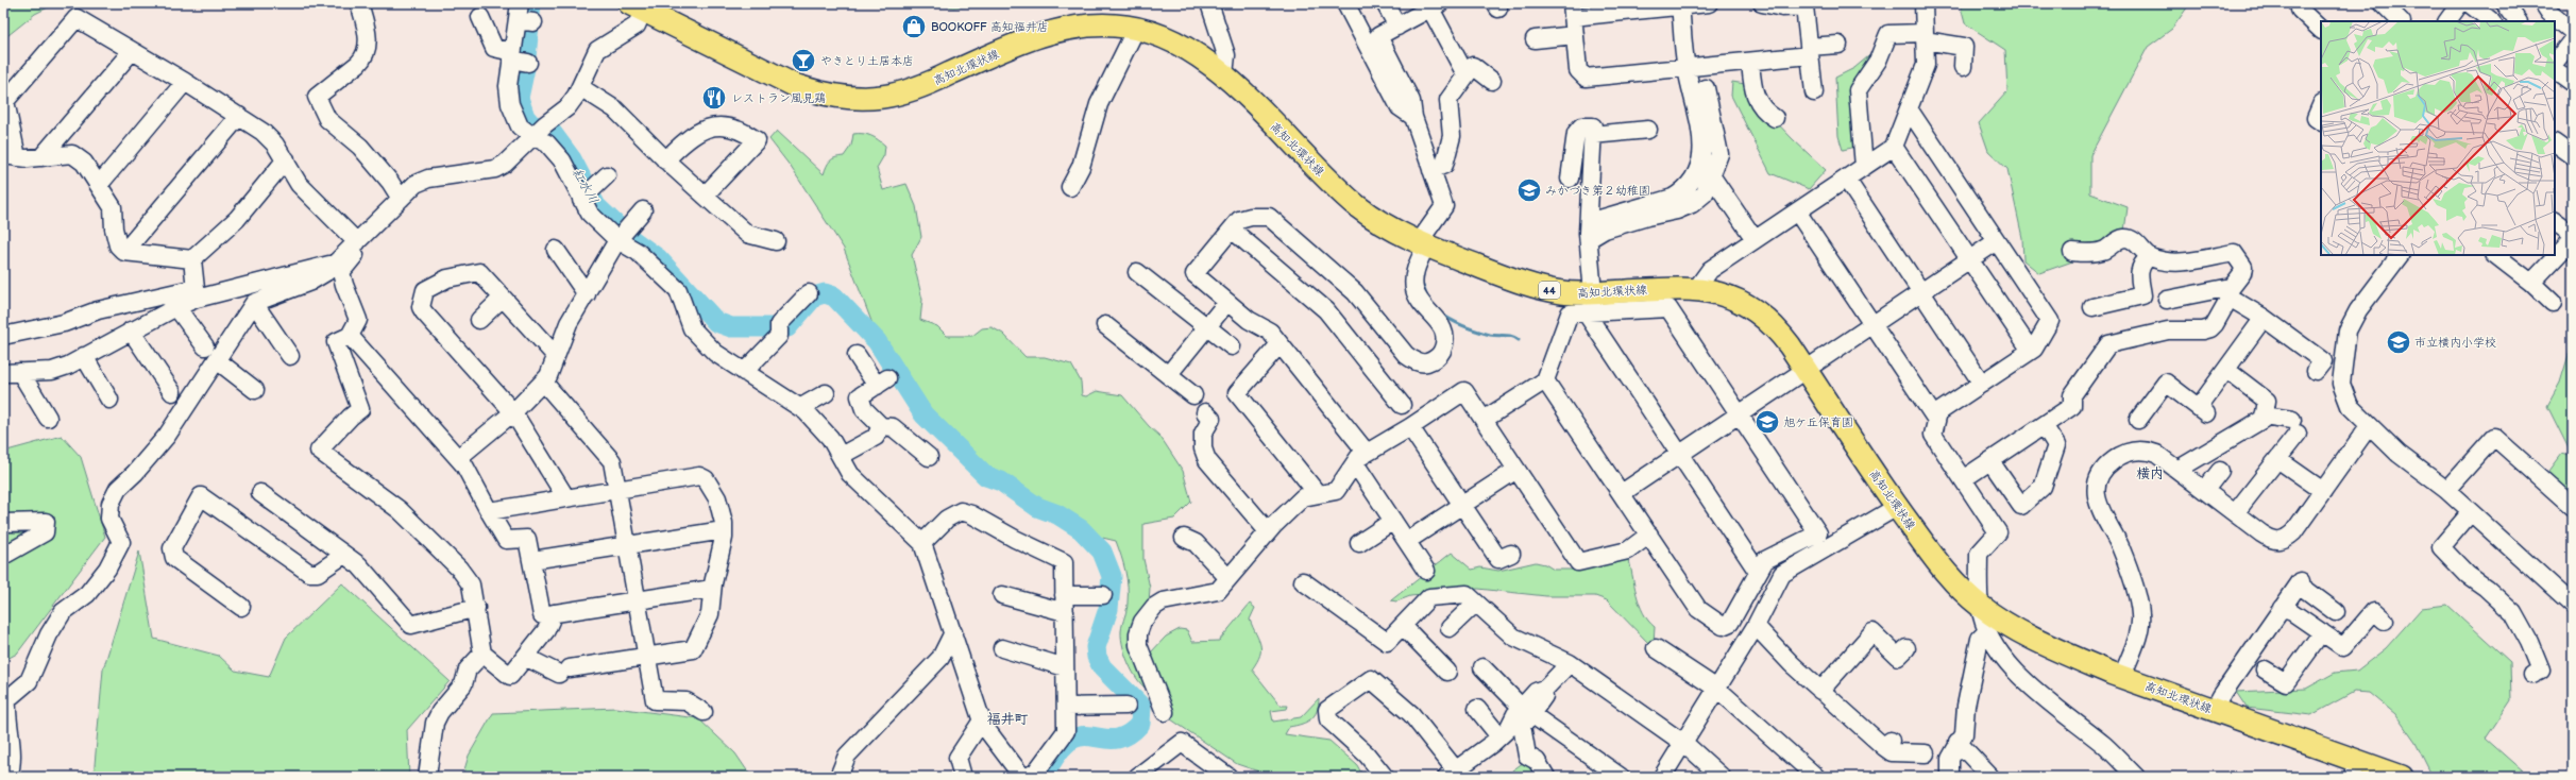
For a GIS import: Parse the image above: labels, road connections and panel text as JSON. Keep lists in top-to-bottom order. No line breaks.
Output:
{"streets":{"main road":["高知北環状線","44"]},"districts":["横内","福井町"],"water":["紅水川"],"places":{"shop":["BOOKOFF 高知福井店"],"bar":["やきとり土居本店"],"restaurant":["レストラン風見鶏"],"school or university":["みかづき第２幼稚園","市立横内小学校","旭ケ丘保育園"]}}
